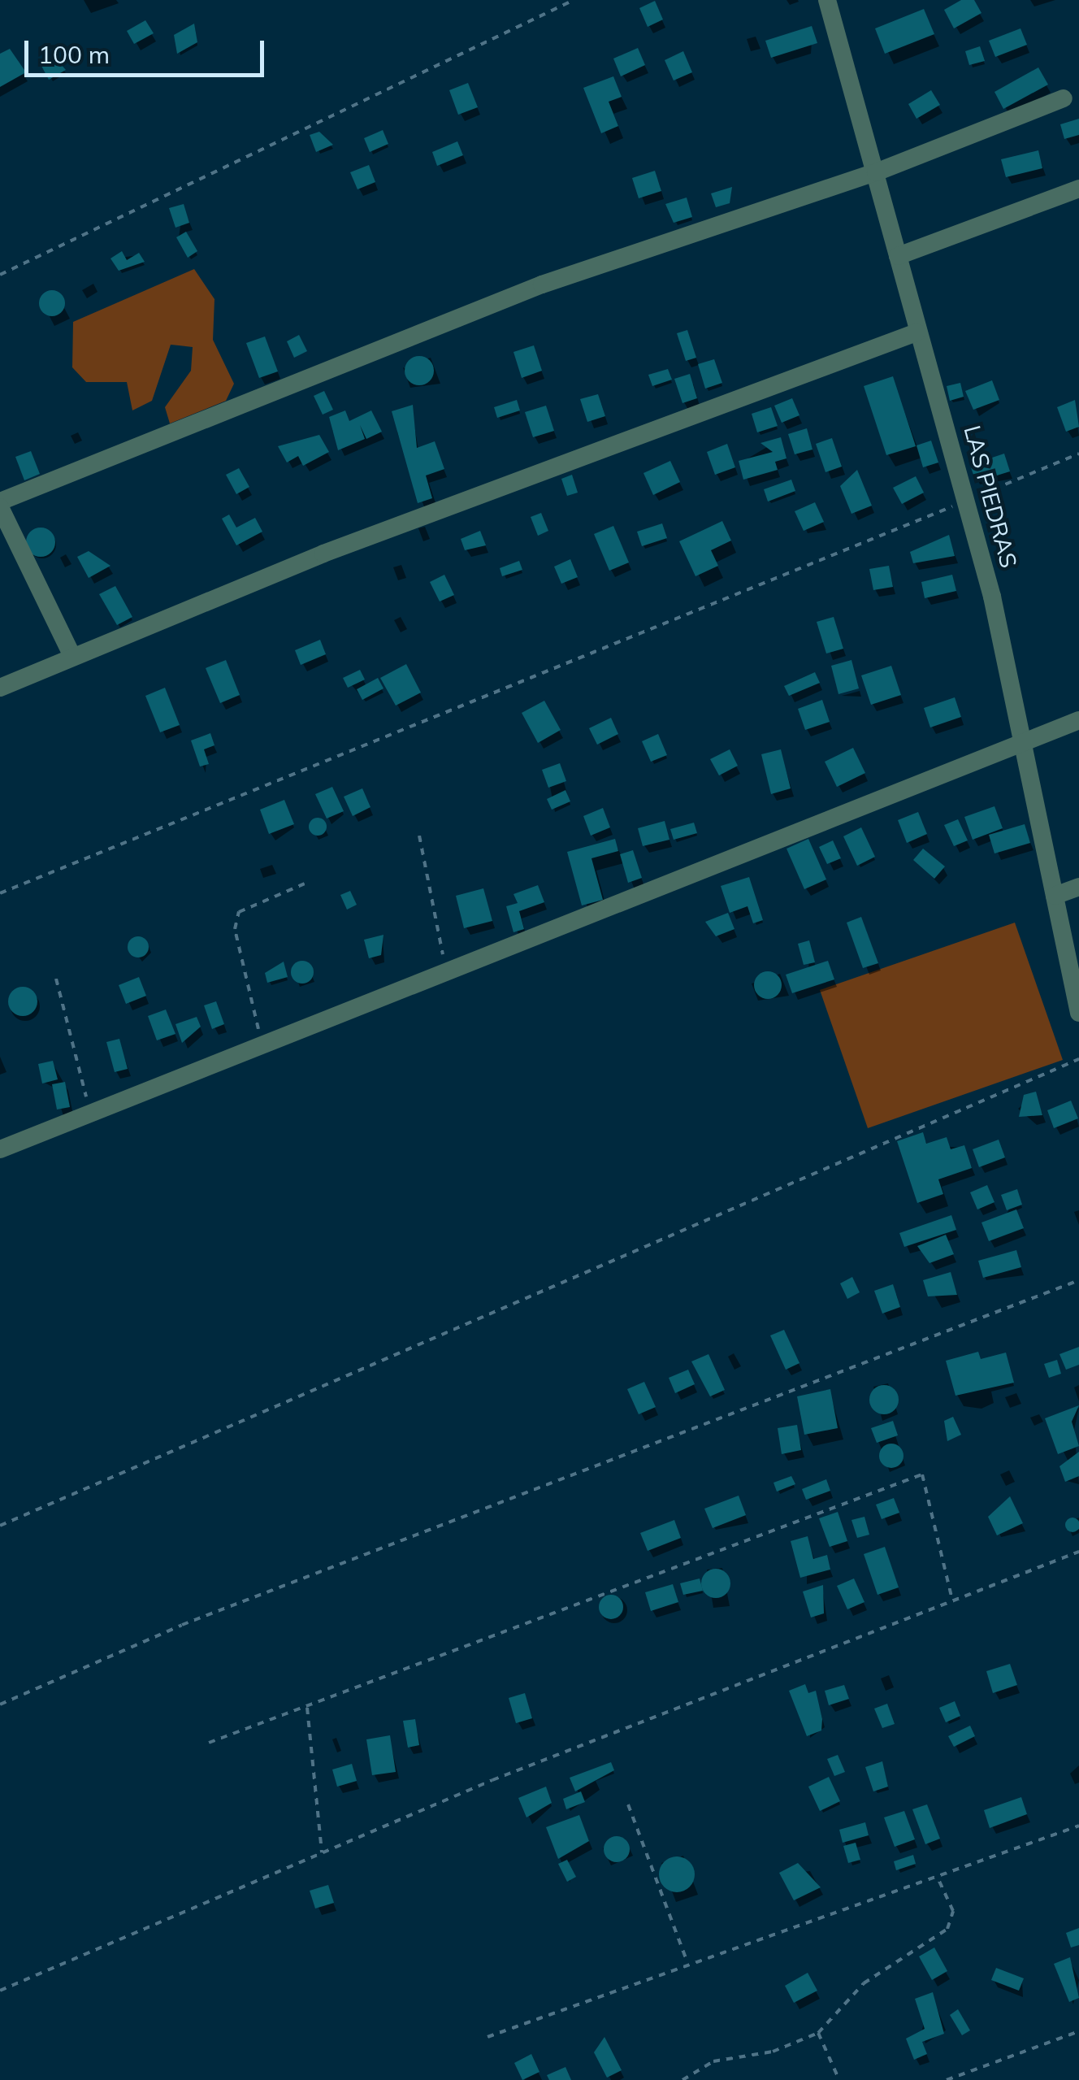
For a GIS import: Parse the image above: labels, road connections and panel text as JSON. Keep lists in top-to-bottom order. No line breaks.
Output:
{"streets":{"street":["LAS PIEDRAS"]},"scale_bar":"100 m"}
